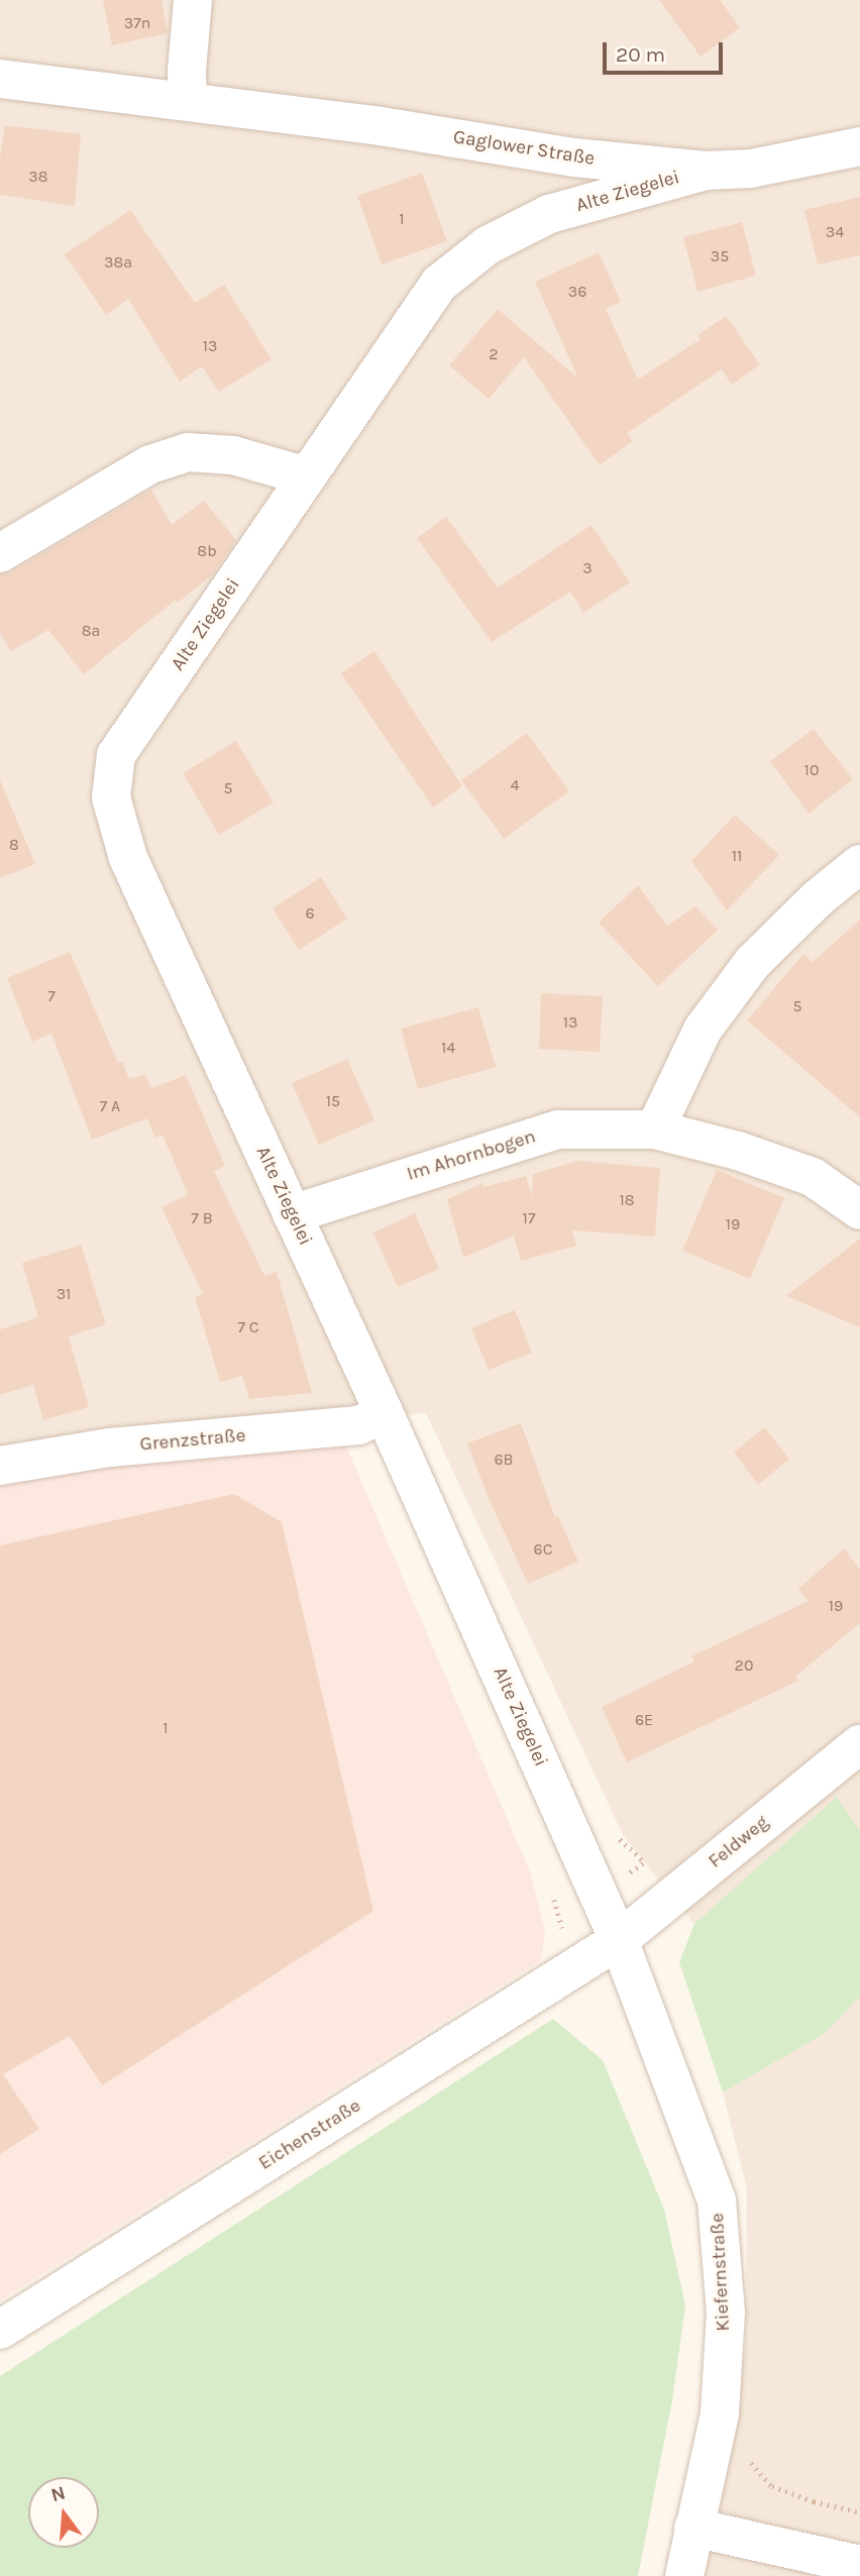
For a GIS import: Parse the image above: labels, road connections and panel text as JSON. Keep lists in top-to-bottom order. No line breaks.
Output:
{"streets":{"street":["Gaglower Straße","Alte Ziegelei","Im Ahornbogen","Grenzstraße","Feldweg","Eichenstraße","Kiefernstraße"]},"crossings":[["Gaglower Straße","Alte Ziegelei"],["Alte Ziegelei","Im Ahornbogen"],["Alte Ziegelei","Grenzstraße"],["Alte Ziegelei","Feldweg"],["Alte Ziegelei","Eichenstraße"],["Alte Ziegelei","Kiefernstraße"],["Feldweg","Eichenstraße"],["Feldweg","Kiefernstraße"],["Eichenstraße","Kiefernstraße"]],"house_numbers":["37n","38","1","34","35","38a","36","13","2","8b","3","8a","10","4","5","8","11","6","7","5","13","14","15","7 A","18","7 B","17","19","31","7 C","6B","6C","19","20","6E","1"],"scale_bar":"20 m","north":"top"}
